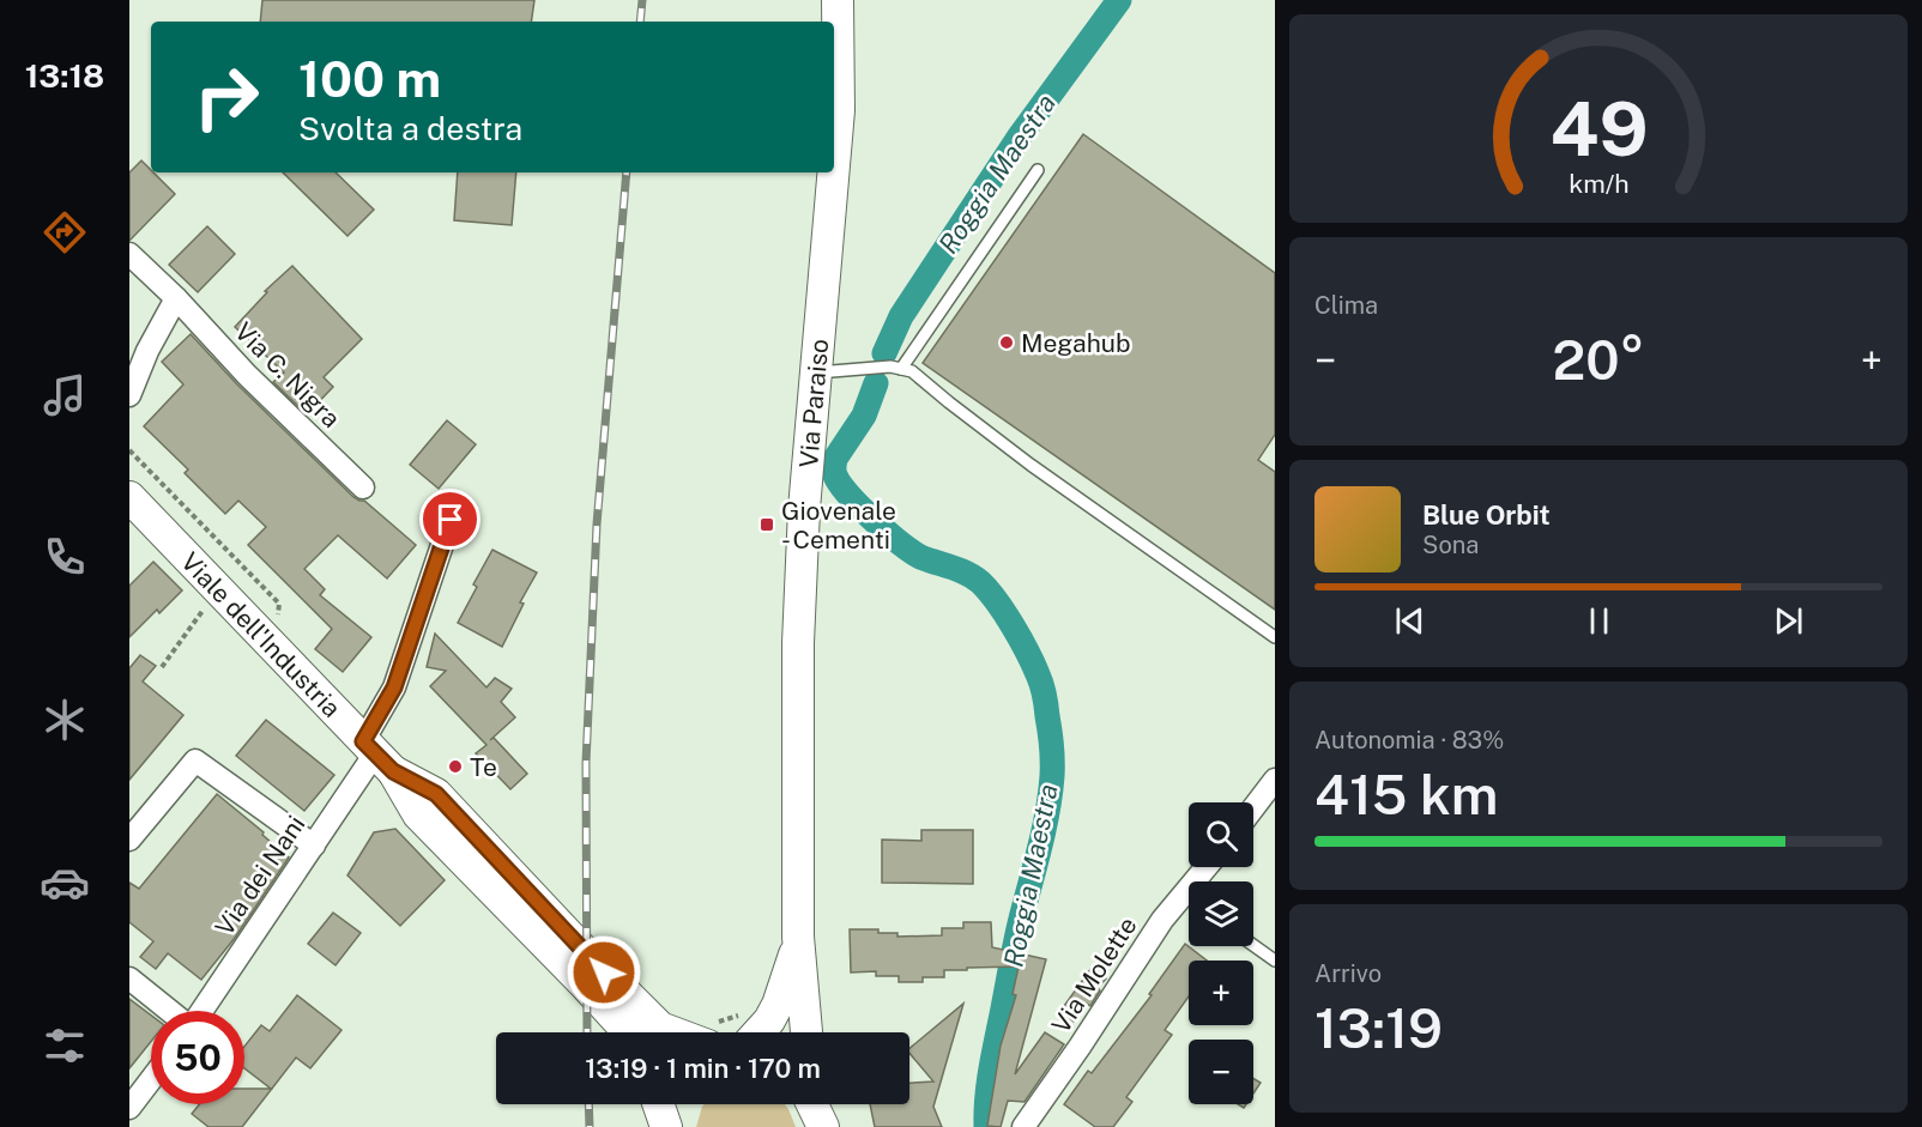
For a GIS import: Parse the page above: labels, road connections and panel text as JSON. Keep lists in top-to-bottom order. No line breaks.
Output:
{"streets":{"main road":["Via Paraiso","Viale dell'Industria"],"street":["Via C. Nigra","Via dei Nani","Via Molette"]},"crossings":[["Viale dell'Industria","Via dei Nani"]],"water":["Roggia Maestra"],"places":{"other":["Megahub","Te"],"transit":["Giovenale - Cementi"]},"page":{"tabs":"13:18","turn":["100 m","Svolta a destra"],"tile":["Clima",["Autonomia · 83%","415 km"],["Arrivo","13:19"]],"heat":["−","20°","+"],"song":["Blue Orbit","Sona"],"map_buttons":["+","−"],"limit":"50","trip":"13:19 · 1 min · 170 m","gauge":["49","km/h"]}}
